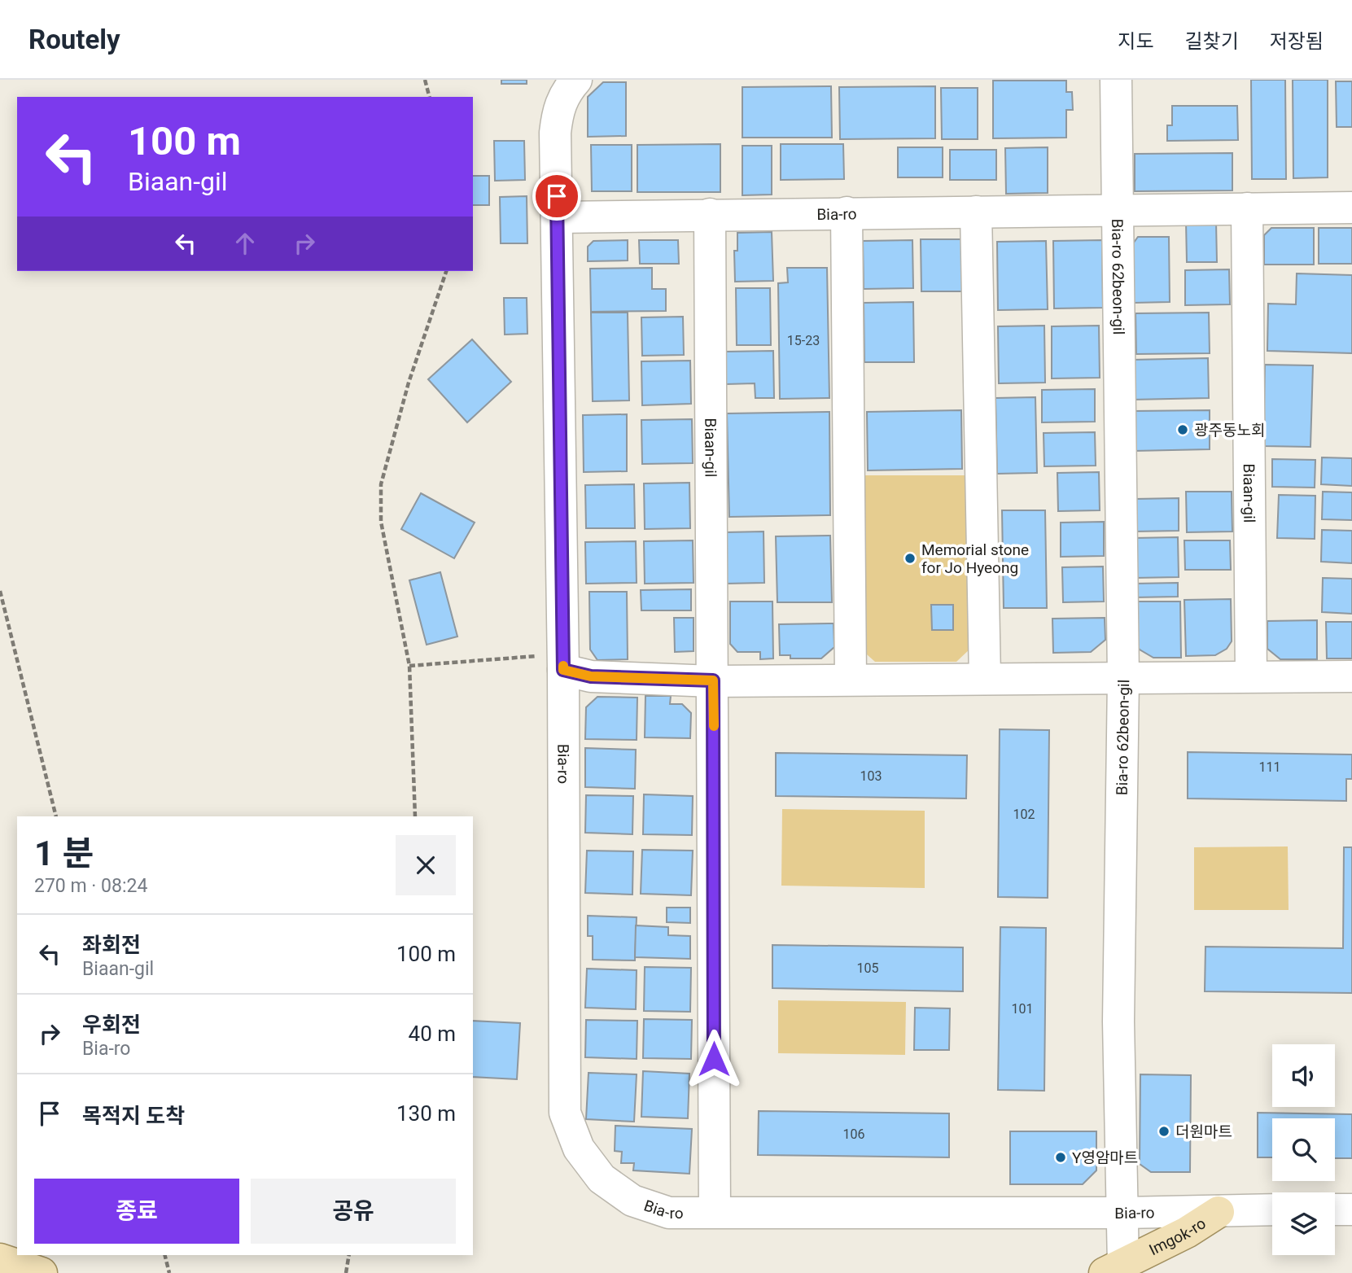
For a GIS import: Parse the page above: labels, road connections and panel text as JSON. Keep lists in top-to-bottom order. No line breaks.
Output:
{"streets":{"main road":["Imgok-ro"],"street":["Bia-ro","Bia-ro 62beon-gil","Biaan-gil"]},"crossings":[["Bia-ro","Bia-ro 62beon-gil"],["Bia-ro","Biaan-gil"],["Bia-ro","Imgok-ro"],["Bia-ro 62beon-gil","Biaan-gil"],["Bia-ro 62beon-gil","Imgok-ro"]],"places":["광주동노회","Memorial stone for Jo Hyeong","더원마트","Y영암마트"],"house_numbers":["15-23","111","103","102","105","101","106"],"page":{"header":"Routely","nav":["지도","길찾기","저장됨"],"turn":["100 m","Biaan-gil"],"heading":["1 분","270 m · 08:24"],"list":[{"name":"좌회전","note":"Biaan-gil","value":"100 m"},{"name":"우회전","note":"Bia-ro","value":"40 m"},{"name":"목적지 도착","value":"130 m"}],"buttons":["종료","공유"]}}
